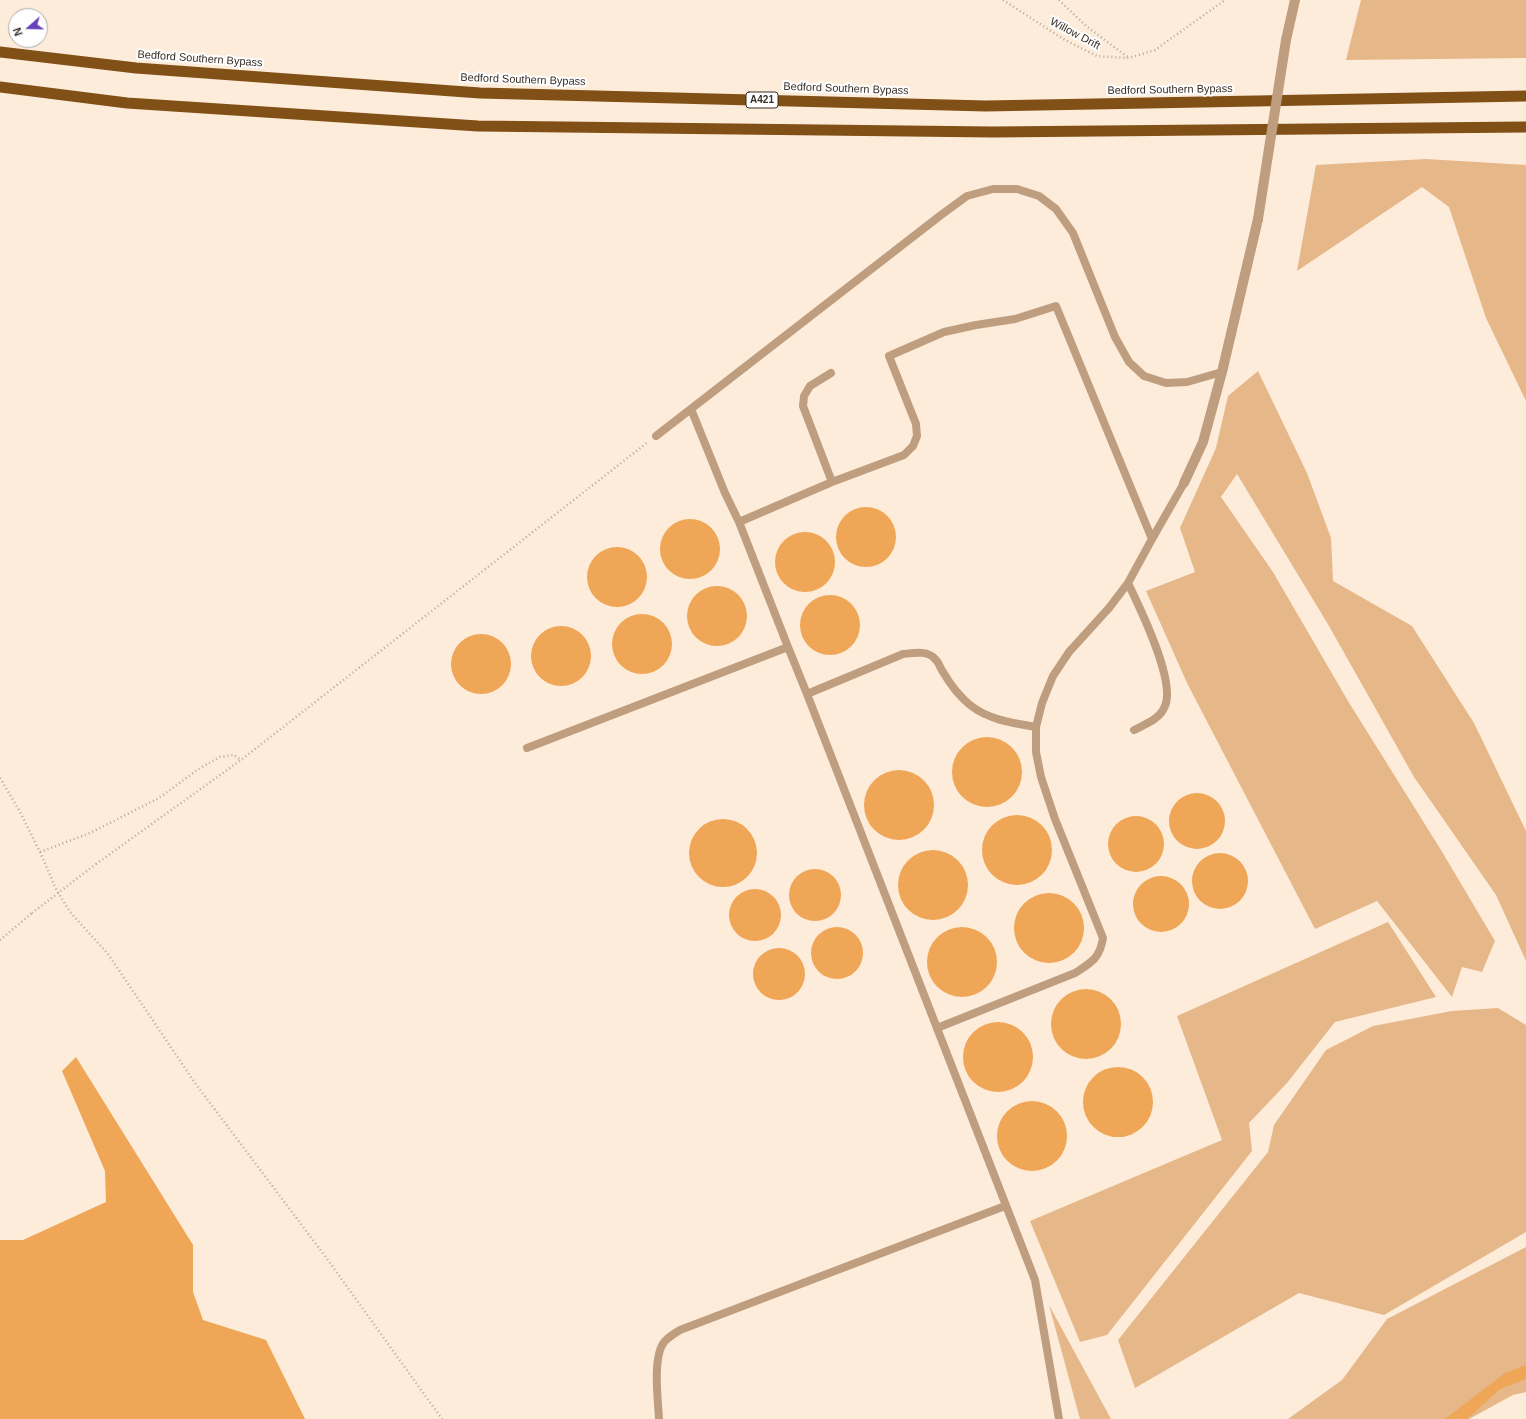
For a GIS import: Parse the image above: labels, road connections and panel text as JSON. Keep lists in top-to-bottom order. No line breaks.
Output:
{"streets":{"highway":["Bedford Southern Bypass","A421"],"path":["Willow Drift"]},"north":"left"}
